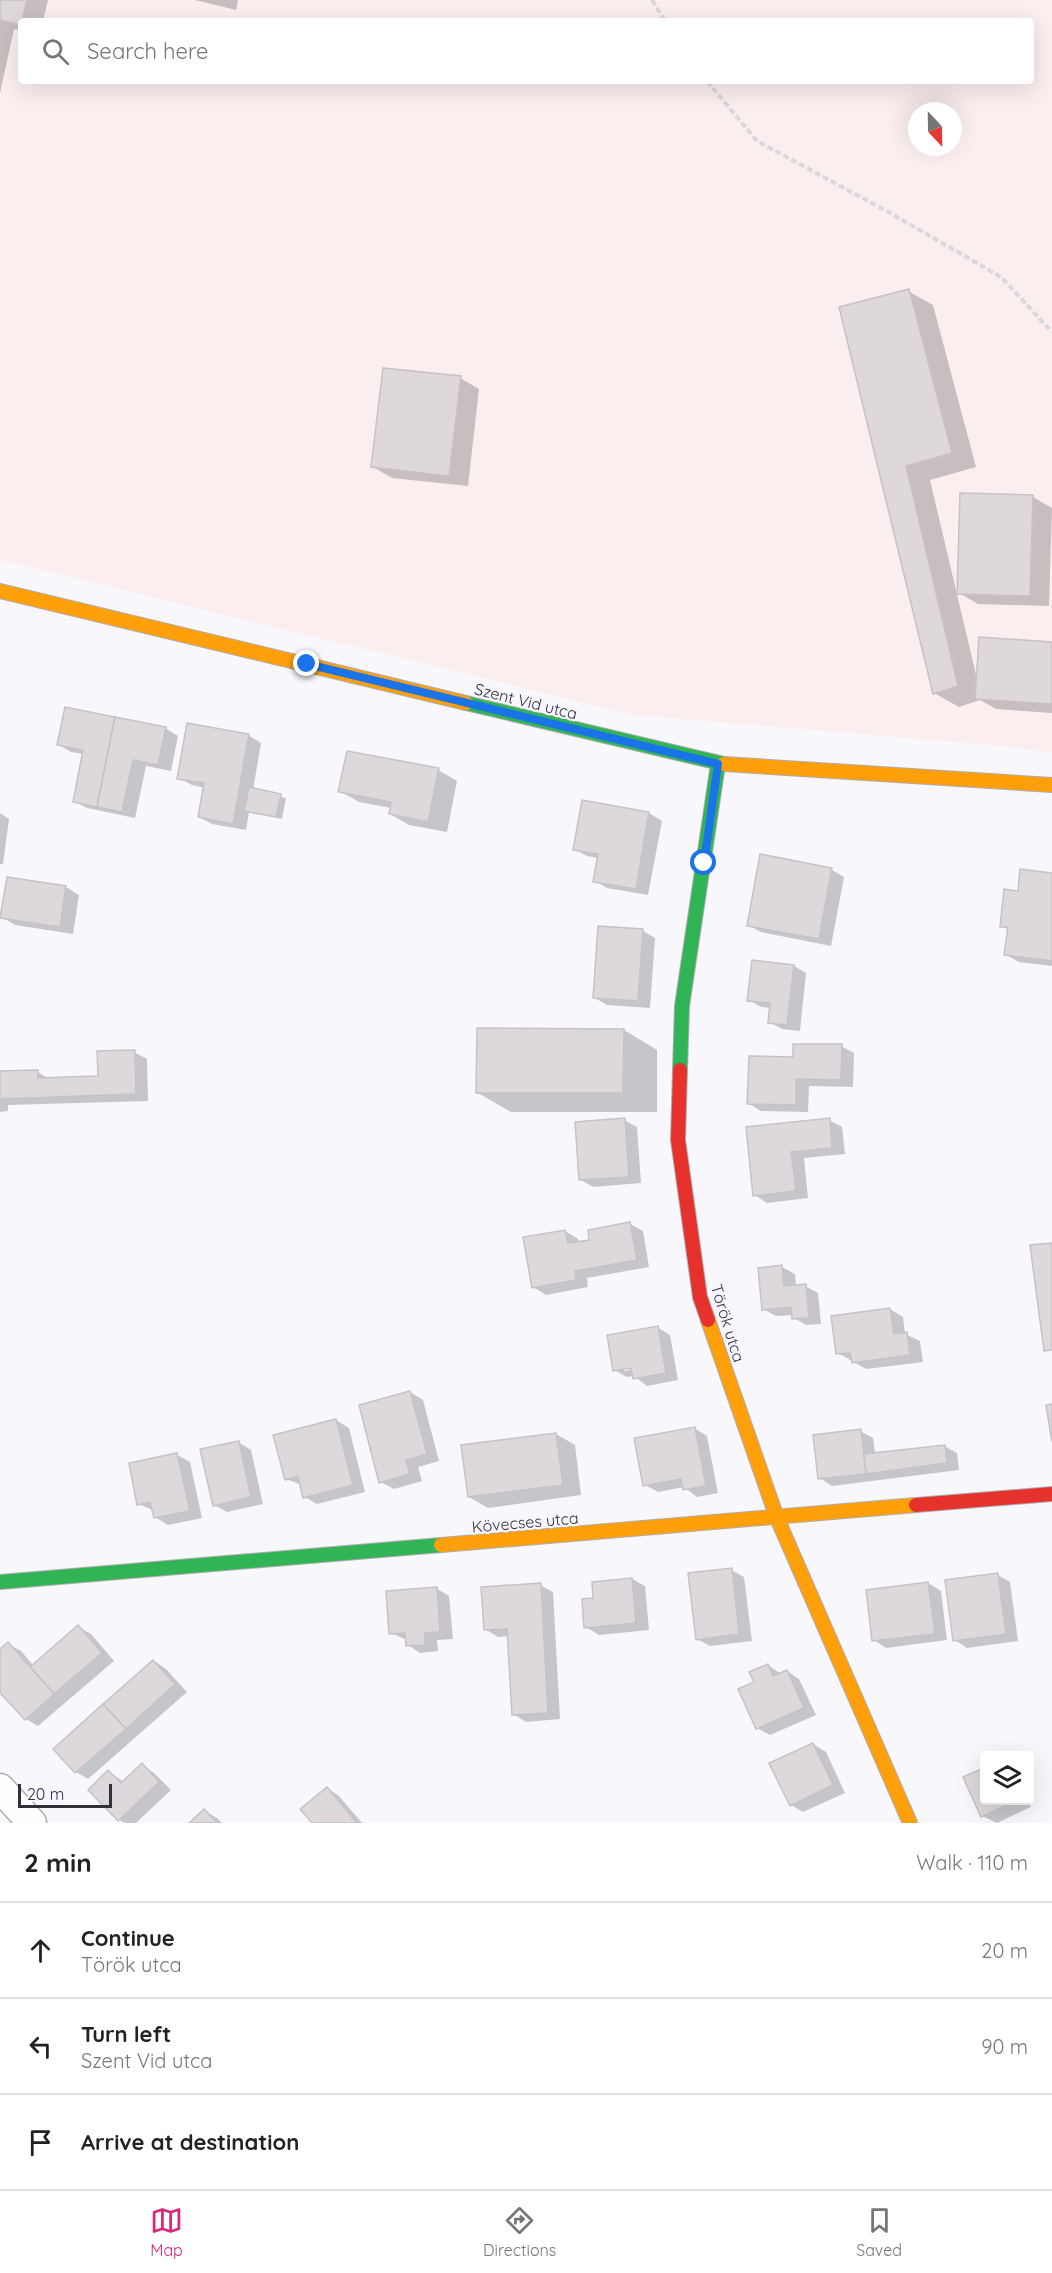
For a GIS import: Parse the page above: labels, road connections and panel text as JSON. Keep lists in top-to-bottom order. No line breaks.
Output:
{"streets":{"street":["Szent Vid utca","Török utca","Kövecses utca"]},"crossings":[["Szent Vid utca","Török utca"],["Török utca","Kövecses utca"]],"scale_bar":"20 m","north":"bottom","page":{"search":"Search here","scale":"20 m","heading":["2 min","Walk · 110 m"],"list":[["Continue","Török utca","20 m"],["Turn left","Szent Vid utca","90 m"],"Arrive at destination"],"nav":["Map","Directions","Saved"]}}
